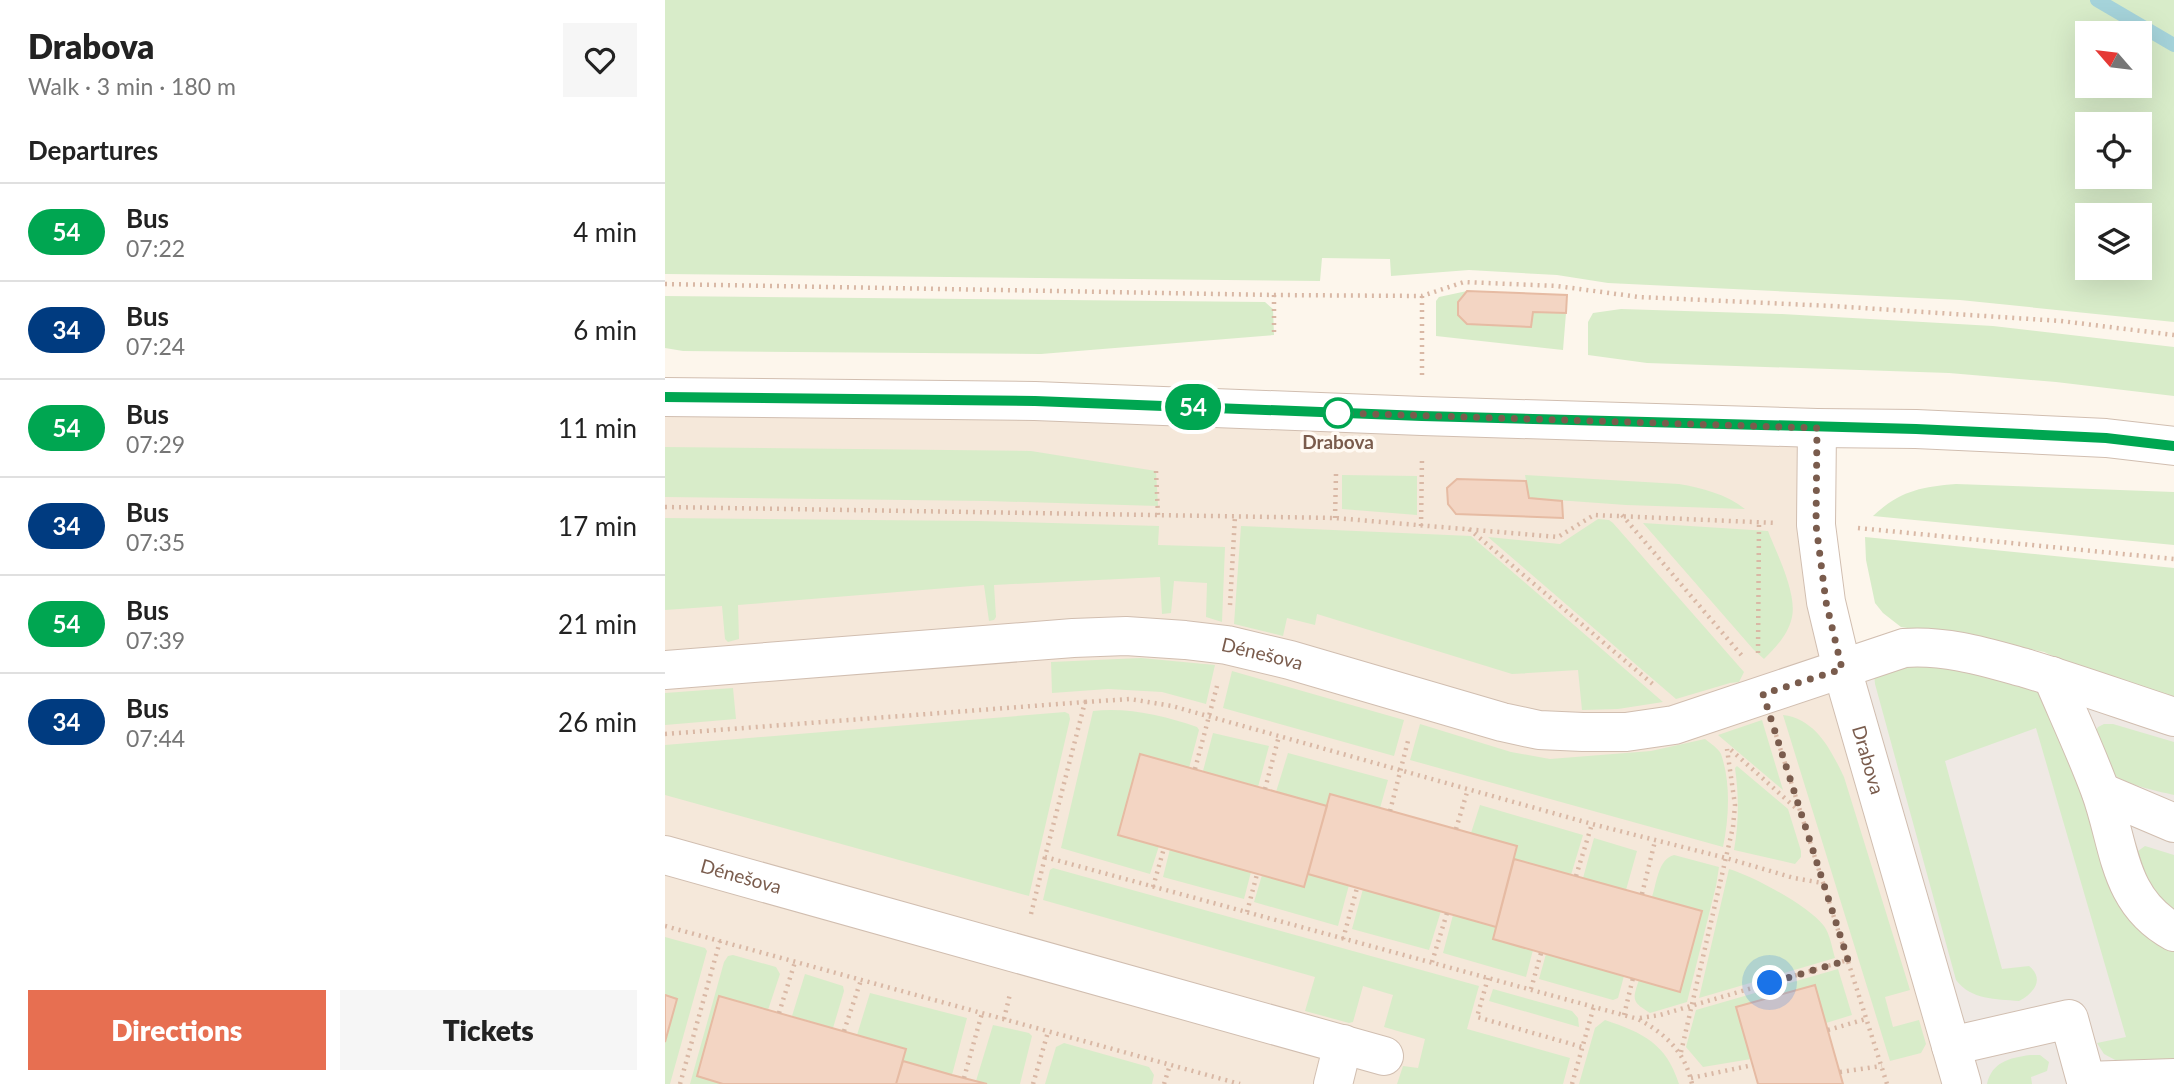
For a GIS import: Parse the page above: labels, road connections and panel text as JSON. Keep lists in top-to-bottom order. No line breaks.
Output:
{"streets":{"street":["Dénešova","Drabova"]},"crossings":[["Dénešova","Drabova"]],"places":["Drabova"],"lines":["bus line 54"],"north":"top left","page":{"heading":[["Drabova","Walk · 3 min · 180 m"],"Departures"],"on_map":"54","list":[{"mark":"54","name":"Bus","note":"07:22","value":"4 min"},{"mark":"34","name":"Bus","note":"07:24","value":"6 min"},{"mark":"54","name":"Bus","note":"07:29","value":"11 min"},{"mark":"34","name":"Bus","note":"07:35","value":"17 min"},{"mark":"54","name":"Bus","note":"07:39","value":"21 min"},{"mark":"34","name":"Bus","note":"07:44","value":"26 min"}],"buttons":["Directions","Tickets"]}}
